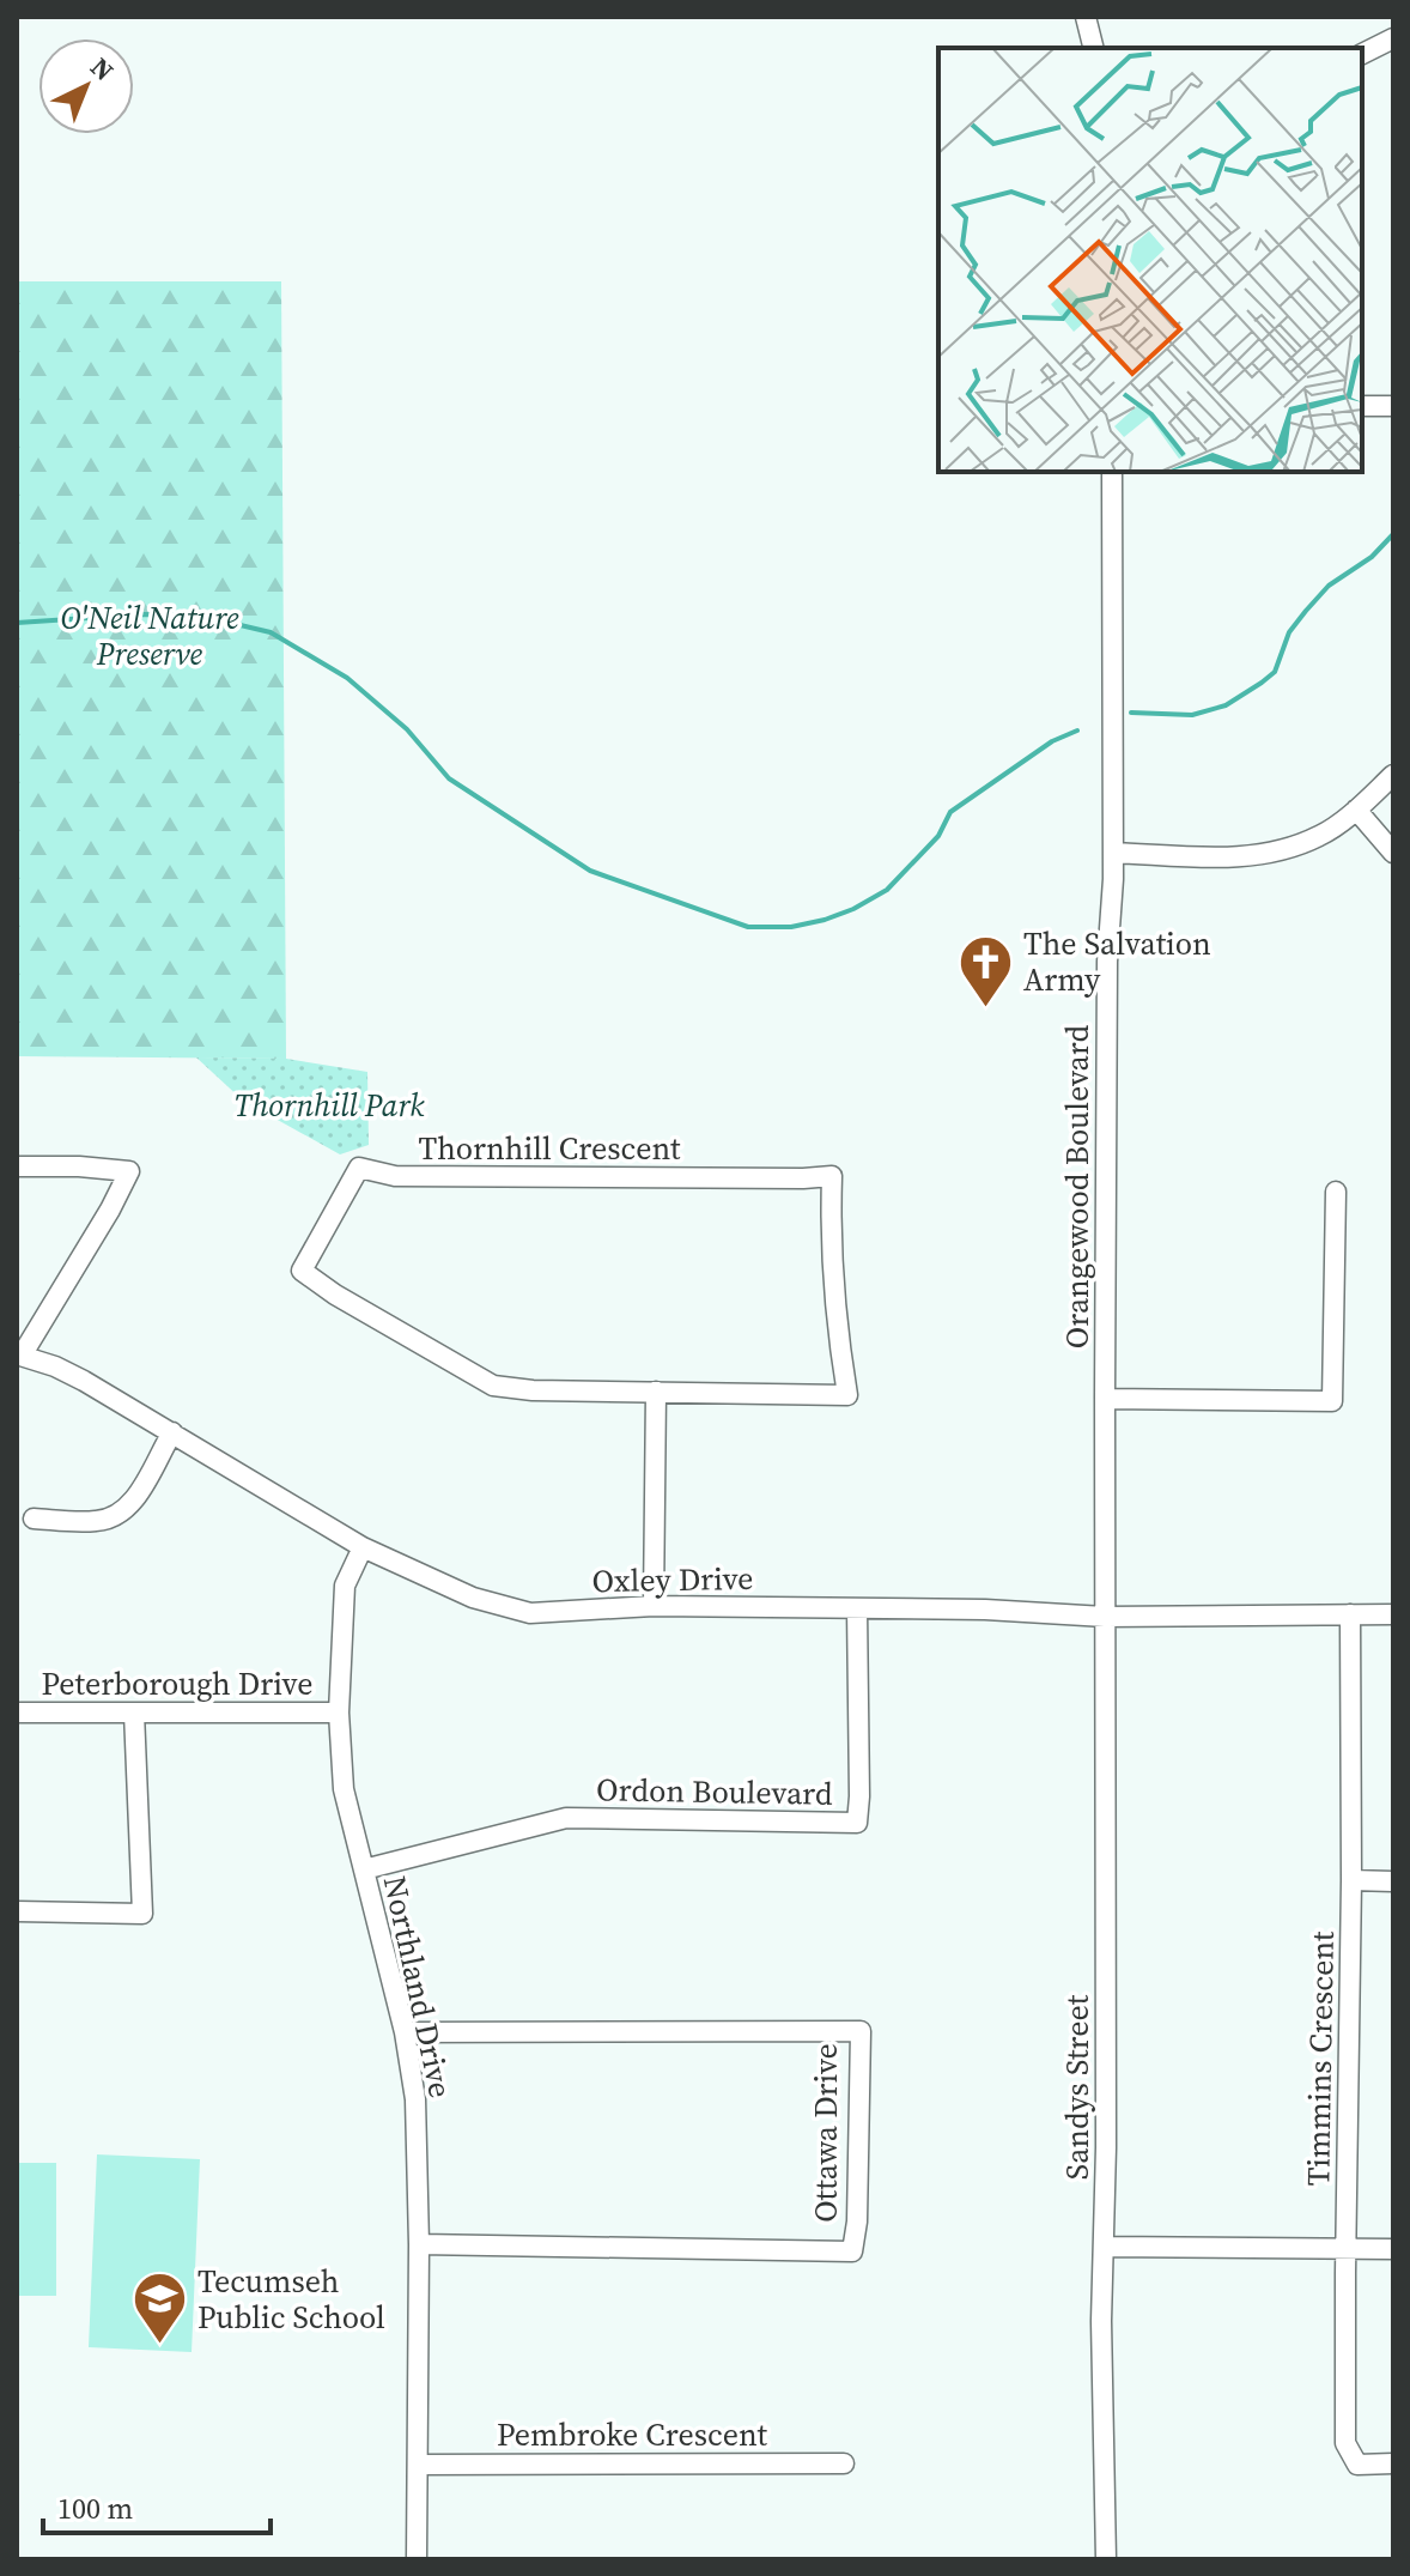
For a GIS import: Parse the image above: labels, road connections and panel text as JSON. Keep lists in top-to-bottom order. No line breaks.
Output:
{"streets":{"street":["Thornhill Crescent","Orangewood Boulevard","Oxley Drive","Peterborough Drive","Ordon Boulevard","Northland Drive","Timmins Crescent","Sandys Street","Ottawa Drive","Pembroke Crescent"]},"crossings":[["Orangewood Boulevard","Oxley Drive"],["Orangewood Boulevard","Sandys Street"],["Oxley Drive","Ordon Boulevard"],["Oxley Drive","Northland Drive"],["Oxley Drive","Timmins Crescent"],["Oxley Drive","Sandys Street"],["Peterborough Drive","Northland Drive"],["Ordon Boulevard","Northland Drive"],["Northland Drive","Ottawa Drive"],["Northland Drive","Pembroke Crescent"]],"parks":["O'Neil Nature Preserve","Thornhill Park"],"places":{"church":["The Salvation Army"],"school or university":["Tecumseh Public School"]},"scale_bar":"100 m","north":"top right"}
